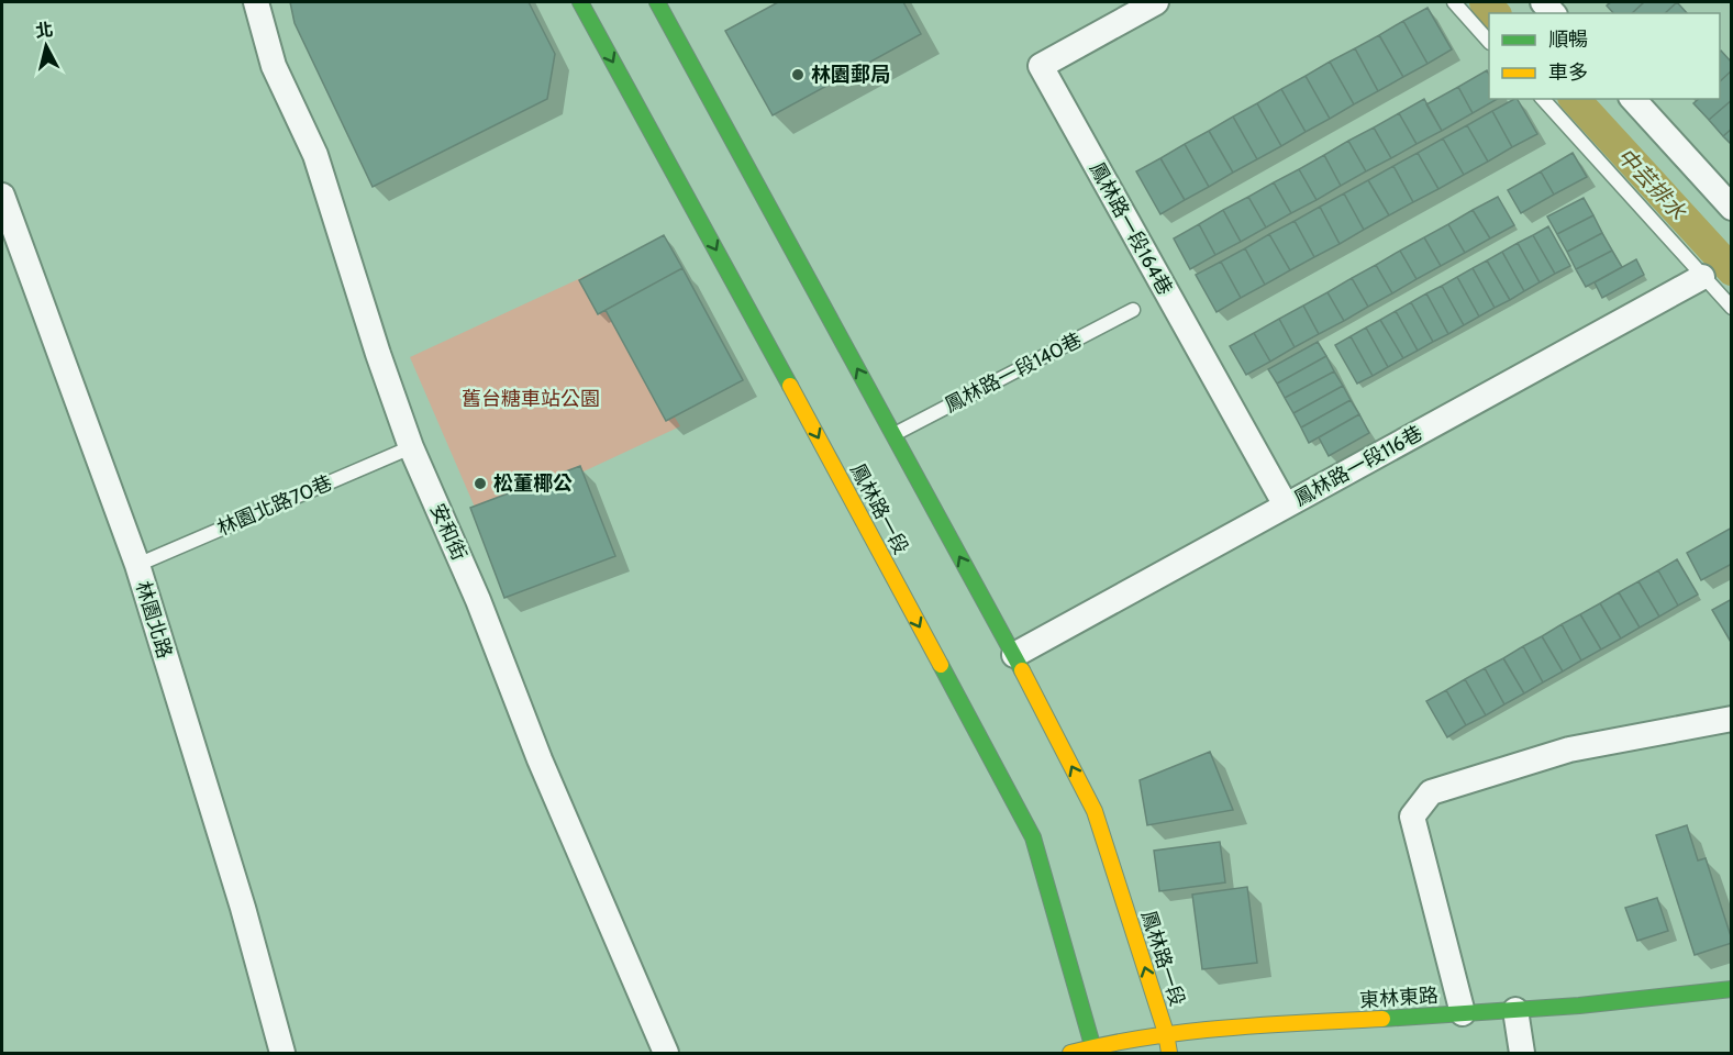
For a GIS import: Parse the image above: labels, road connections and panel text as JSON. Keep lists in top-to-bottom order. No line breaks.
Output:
{"streets":{"main road":["鳳林路一段","東林東路"],"street":["鳳林路一段164巷","鳳林路一段116巷","安和街","林園北路"],"lane":["鳳林路一段140巷","林園北路70巷"]},"crossings":[["鳳林路一段164巷","鳳林路一段116巷"],["鳳林路一段140巷","鳳林路一段"],["鳳林路一段116巷","鳳林路一段"],["林園北路70巷","安和街"],["林園北路70巷","林園北路"],["鳳林路一段","東林東路"]],"water":["中芸排水"],"parks":["舊台糖車站公園"],"places":["林園郵局","松董椰公"],"legend":["順暢","車多"],"north":"top"}
